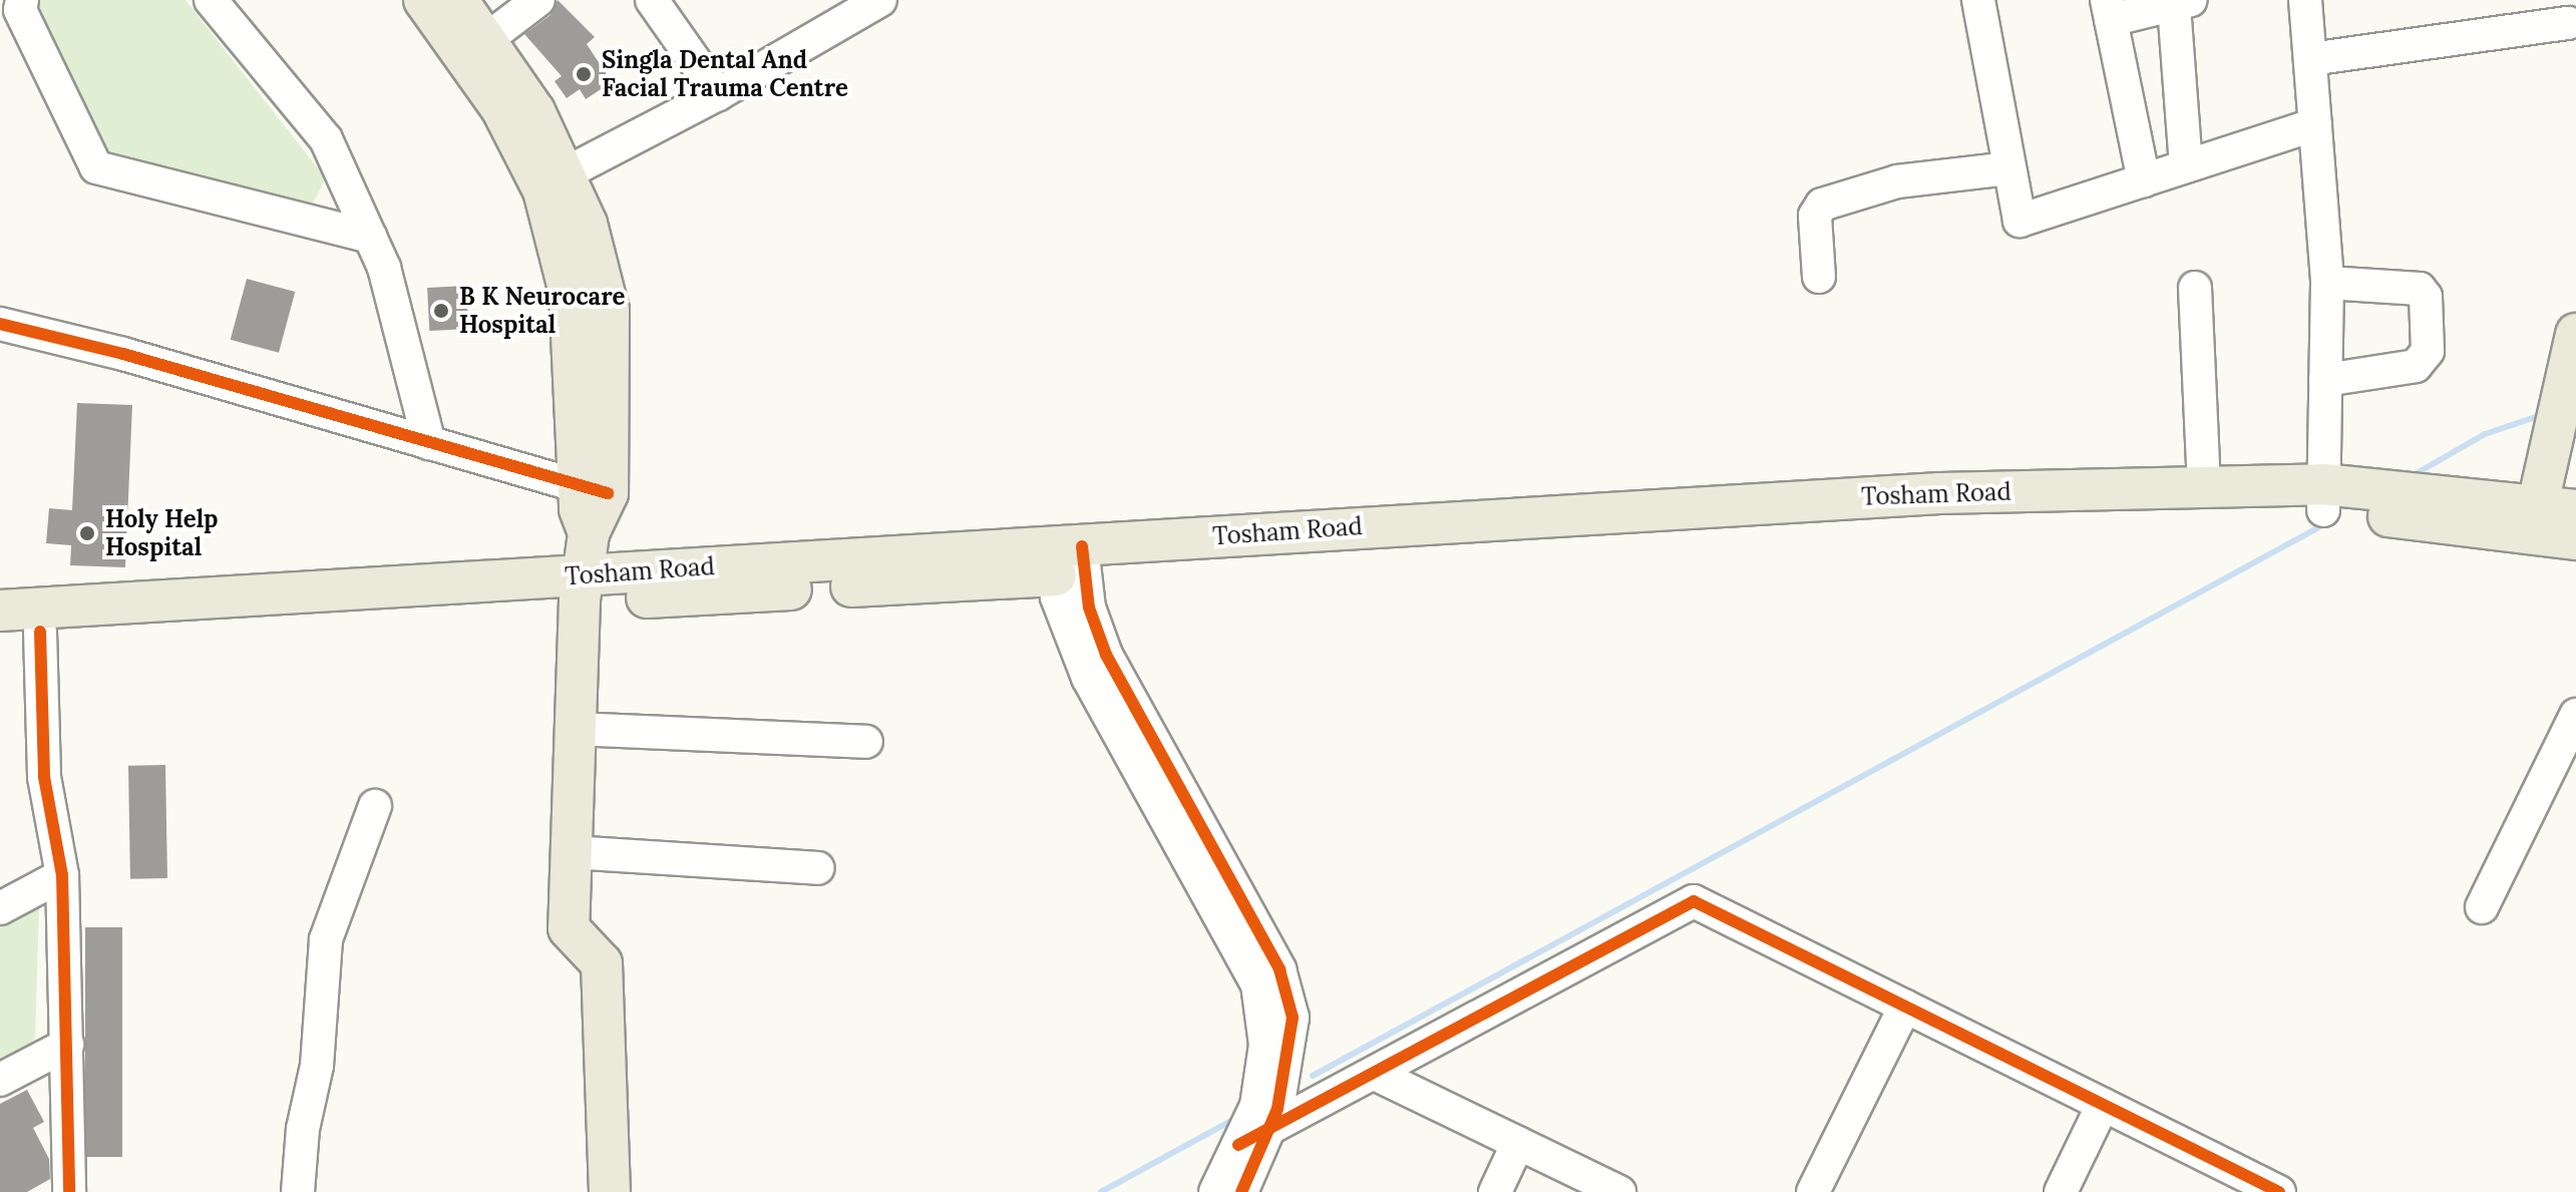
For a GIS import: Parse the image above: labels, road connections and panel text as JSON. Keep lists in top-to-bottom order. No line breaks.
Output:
{"streets":{"main road":["Tosham Road"]},"places":["Singla Dental And Facial Trauma Centre","B K Neurocare Hospital","Holy Help Hospital"]}
